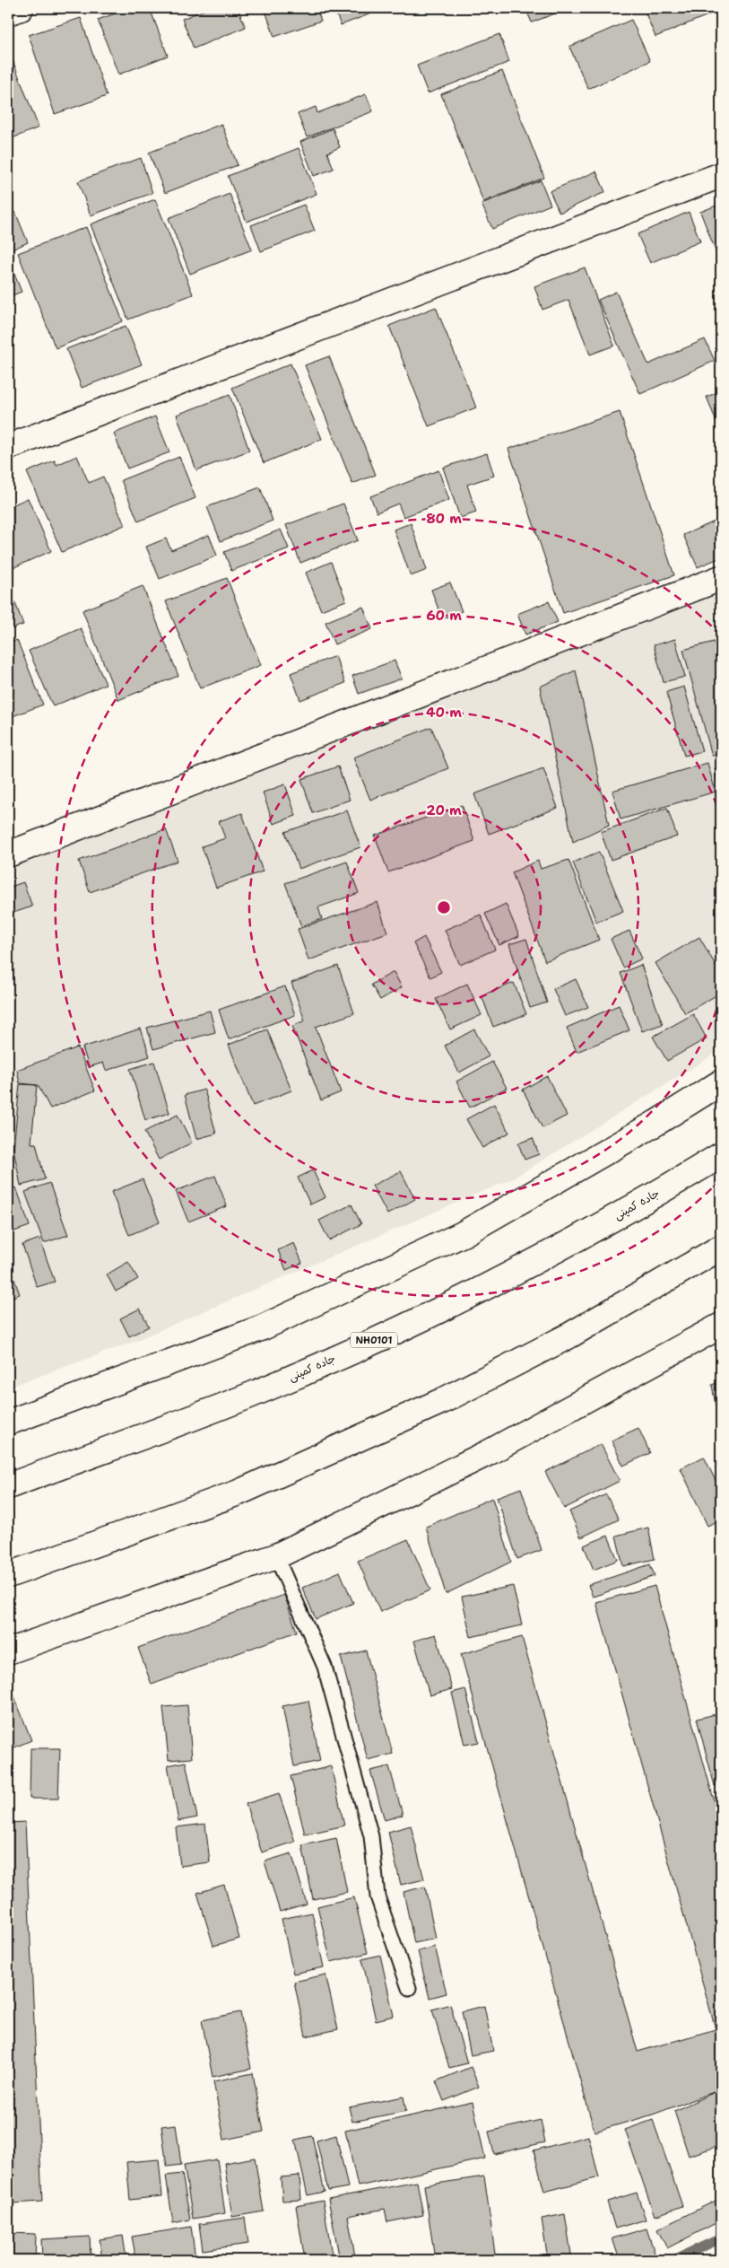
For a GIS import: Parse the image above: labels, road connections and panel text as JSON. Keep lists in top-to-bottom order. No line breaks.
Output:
{"streets":{"main road":["جاده کمپنی","NH0101"]},"rings":["80 m","60 m","40 m","20 m"]}
